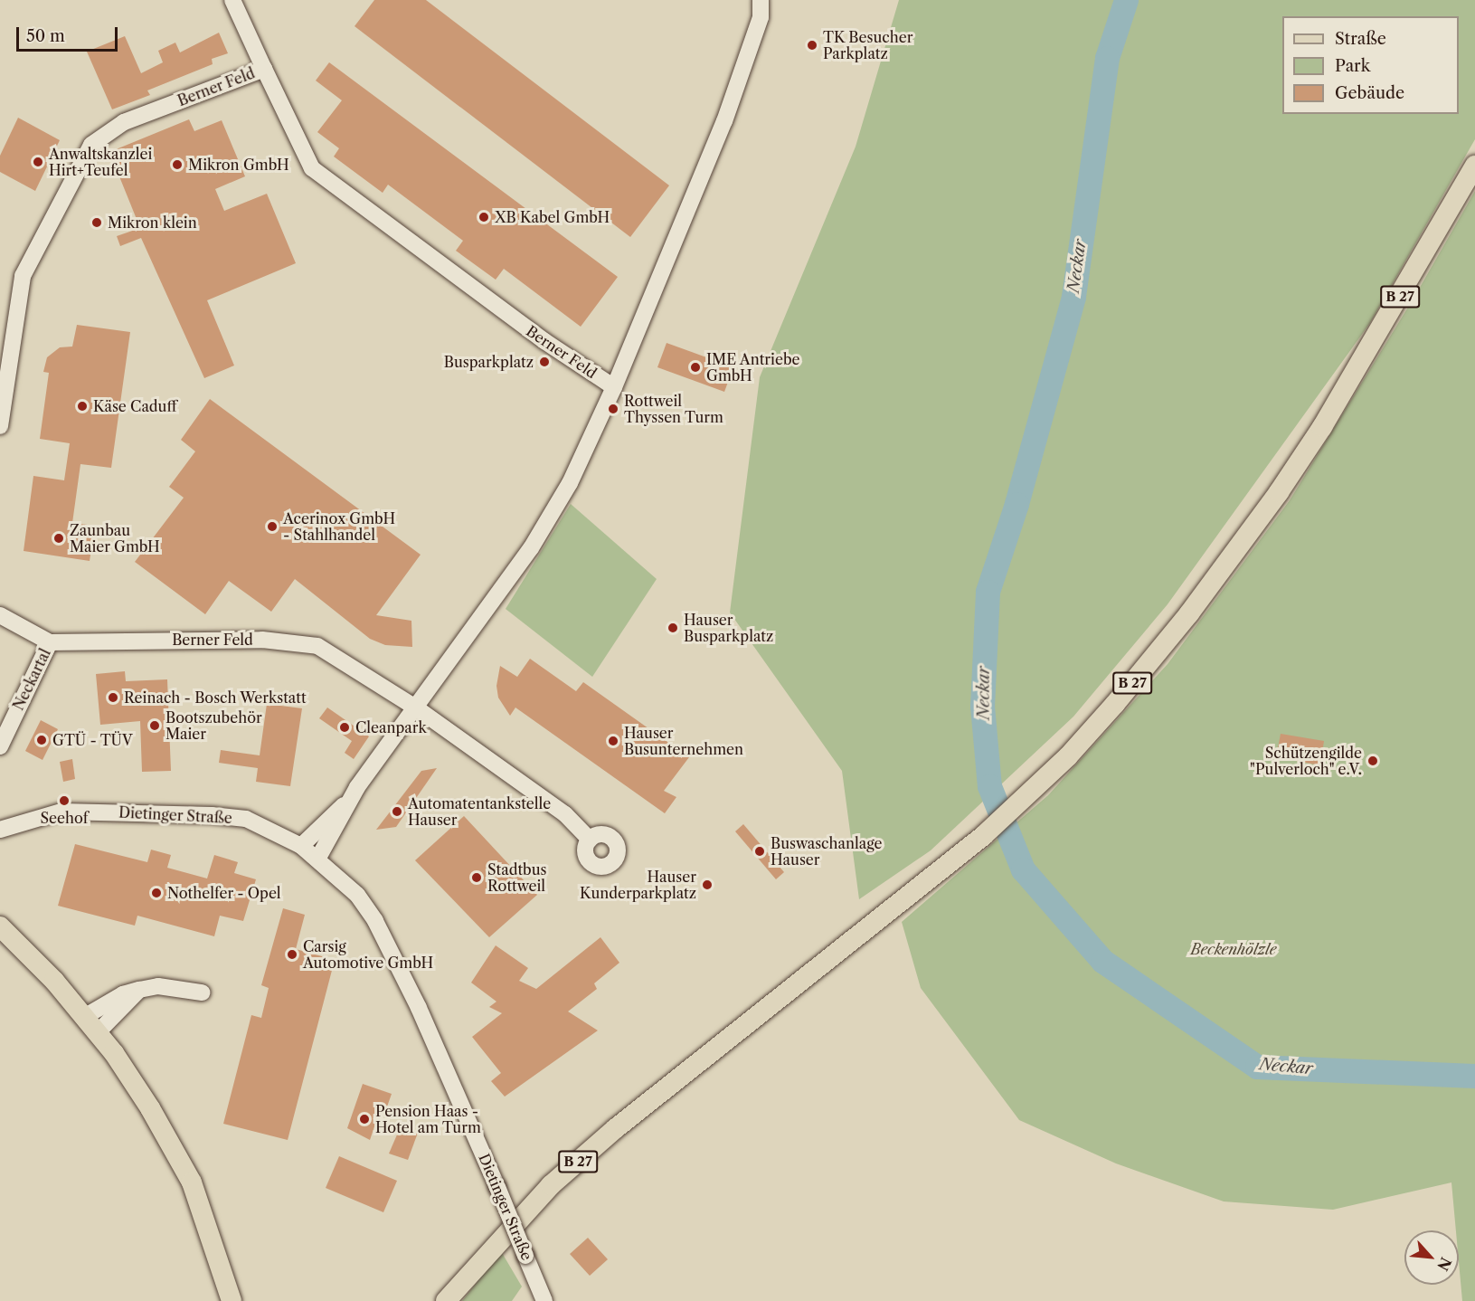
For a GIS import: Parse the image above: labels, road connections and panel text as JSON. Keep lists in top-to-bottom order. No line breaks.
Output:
{"streets":{"main road":["B 27"],"street":["Berner Feld","Neckartal","Dietinger Straße"]},"crossings":[["Berner Feld","Neckartal"],["Berner Feld","Dietinger Straße"]],"water":["Neckar"],"parks":["Beckenhölzle"],"places":["TK Besucher Parkplatz","Anwaltskanzlei Hirt+Teufel","Mikron GmbH","XB Kabel GmbH","Mikron klein","Busparkplatz","IME Antriebe GmbH","Käse Caduff","Rottweil Thyssen Turm","Acerinox GmbH - Stahlhandel","Zaunbau Maier GmbH","Hauser Busparkplatz","Reinach - Bosch Werkstatt","Bootszubehör Maier","Cleanpark","GTÜ - TÜV","Hauser Busunternehmen","Schützengilde \"Pulverloch\" e.V.","Seehof","Automatentankstelle Hauser","Buswaschanlage Hauser","Stadtbus Rottweil","Hauser Kunderparkplatz","Nothelfer - Opel","Carsig Automotive GmbH","Pension Haas - Hotel am Turm"],"legend":["Straße","Park","Gebäude"],"scale_bar":"50 m","north":"bottom right"}
